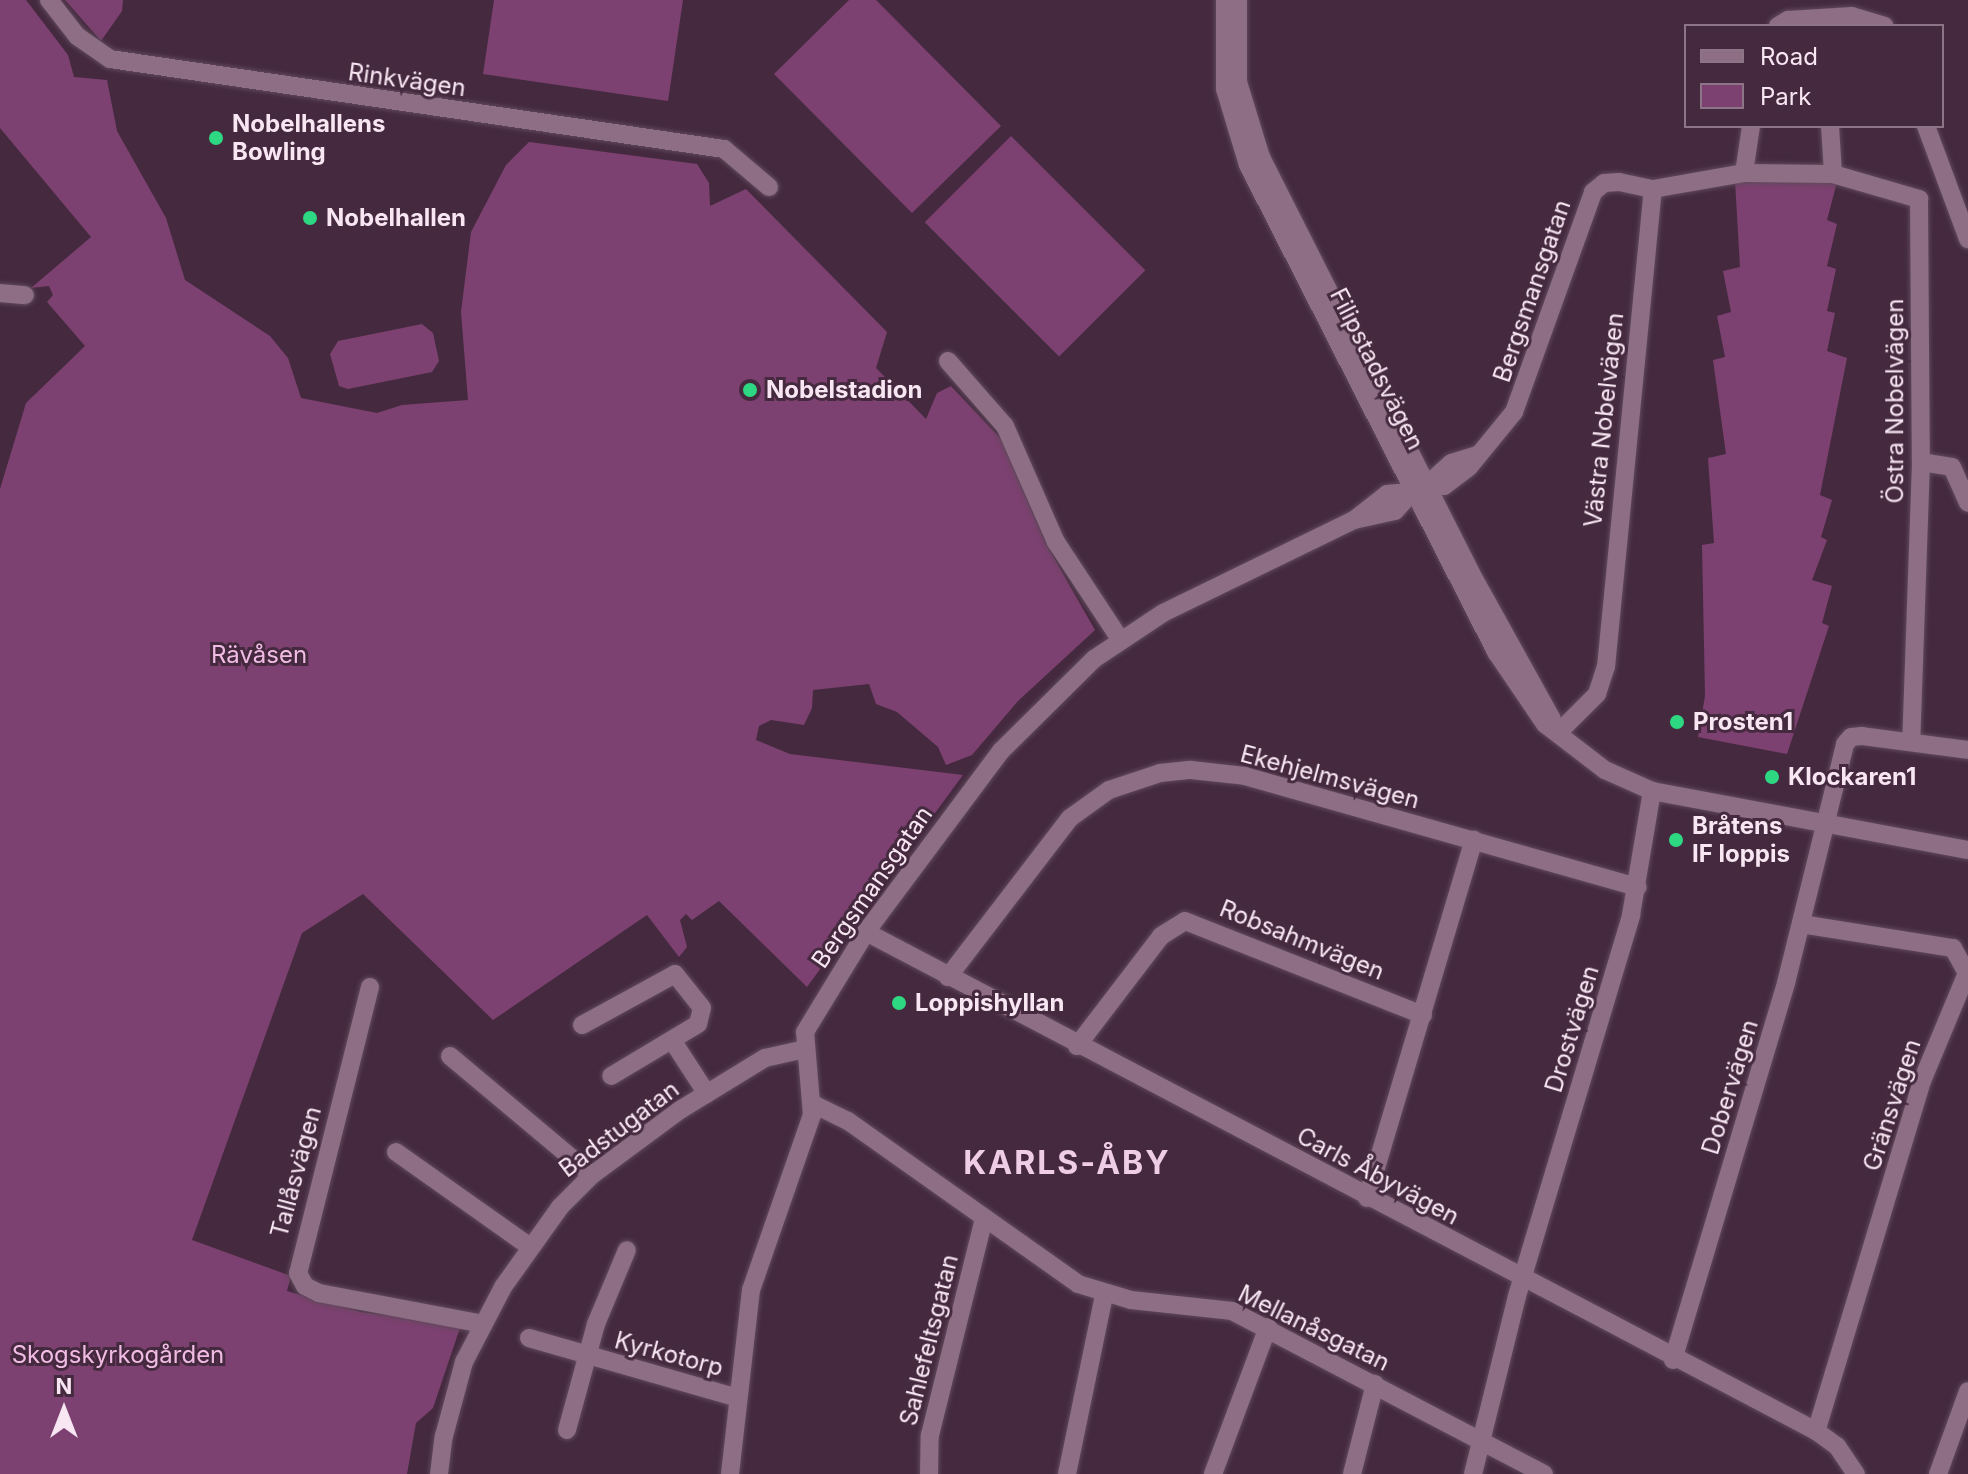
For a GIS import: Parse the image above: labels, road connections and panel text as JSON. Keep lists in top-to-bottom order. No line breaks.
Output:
{"streets":{"street":["Rinkvägen","Bergsmansgatan","Filipstadsvägen","Östra Nobelvägen","Västra Nobelvägen","Ekehjelmsvägen","Robsahmvägen","Drostvägen","Dobervägen","Gränsvägen","Badstugatan","Tallåsvägen","Carls Åbyvägen","Mellanåsgatan","Sahlefeltsgatan","Kyrkotorp"]},"crossings":[["Bergsmansgatan","Filipstadsvägen"],["Bergsmansgatan","Västra Nobelvägen"],["Bergsmansgatan","Badstugatan"],["Bergsmansgatan","Carls Åbyvägen"],["Bergsmansgatan","Mellanåsgatan"],["Bergsmansgatan","Kyrkotorp"],["Filipstadsvägen","Västra Nobelvägen"],["Filipstadsvägen","Drostvägen"],["Filipstadsvägen","Dobervägen"],["Östra Nobelvägen","Dobervägen"],["Ekehjelmsvägen","Drostvägen"],["Ekehjelmsvägen","Carls Åbyvägen"],["Robsahmvägen","Carls Åbyvägen"],["Drostvägen","Carls Åbyvägen"],["Drostvägen","Mellanåsgatan"],["Dobervägen","Gränsvägen"],["Dobervägen","Carls Åbyvägen"],["Gränsvägen","Carls Åbyvägen"],["Badstugatan","Tallåsvägen"],["Mellanåsgatan","Sahlefeltsgatan"]],"districts":["KARLS-ÅBY"],"parks":["Rävåsen","Skogskyrkogården"],"places":["Nobelhallens Bowling","Nobelhallen","Nobelstadion","Prosten1","Klockaren1","Bråtens IF loppis","Loppishyllan"],"legend":["Road","Park"],"north":"top"}
